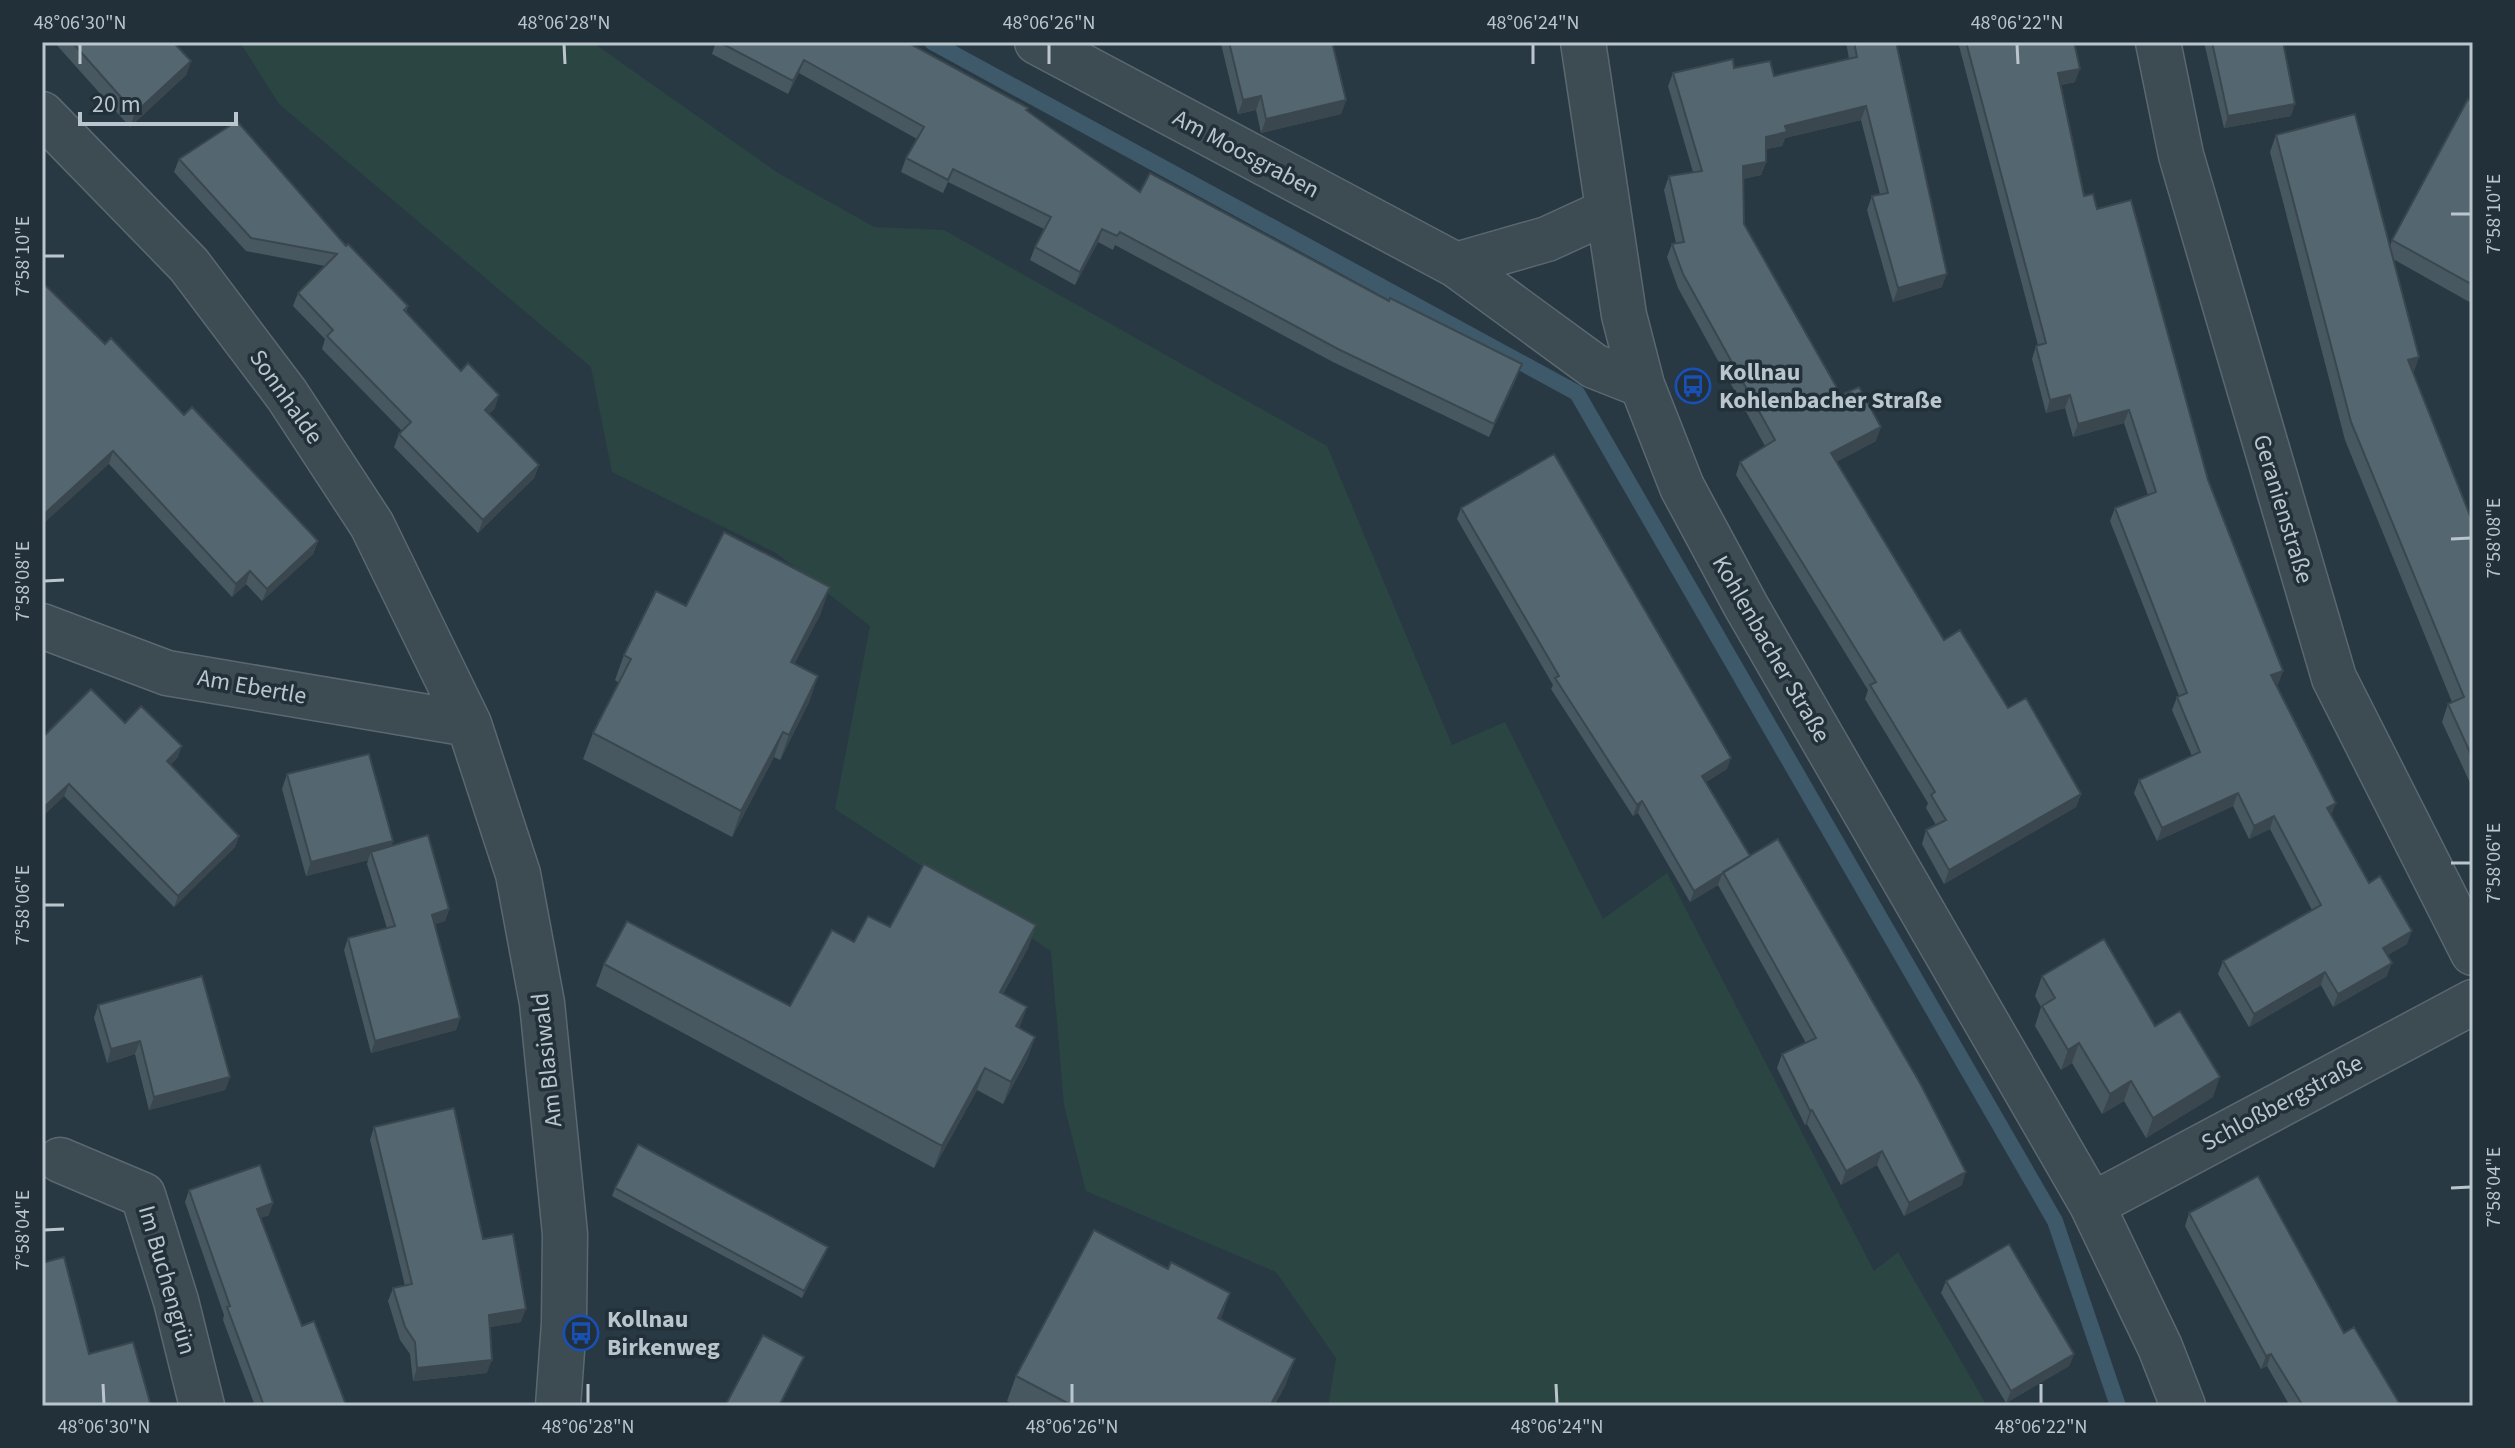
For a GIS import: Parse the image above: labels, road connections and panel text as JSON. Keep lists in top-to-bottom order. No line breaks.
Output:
{"streets":{"street":["Am Moosgraben","Sonnhalde","Geranienstraße","Kohlenbacher Straße","Am Ebertle","Am Blasiwald","Schloßbergstraße","Im Buchengrün"]},"crossings":[["Am Moosgraben","Kohlenbacher Straße"],["Sonnhalde","Am Ebertle"],["Sonnhalde","Am Blasiwald"],["Kohlenbacher Straße","Schloßbergstraße"],["Am Ebertle","Am Blasiwald"]],"places":{"bus stop":["Kollnau Kohlenbacher Straße","Kollnau Birkenweg"]},"scale_bar":"20 m","coordinates":["48°06'30\"N","48°06'28\"N","48°06'26\"N","48°06'24\"N","48°06'22\"N","7°58'10\"E","7°58'08\"E","7°58'06\"E","7°58'04\"E"]}
